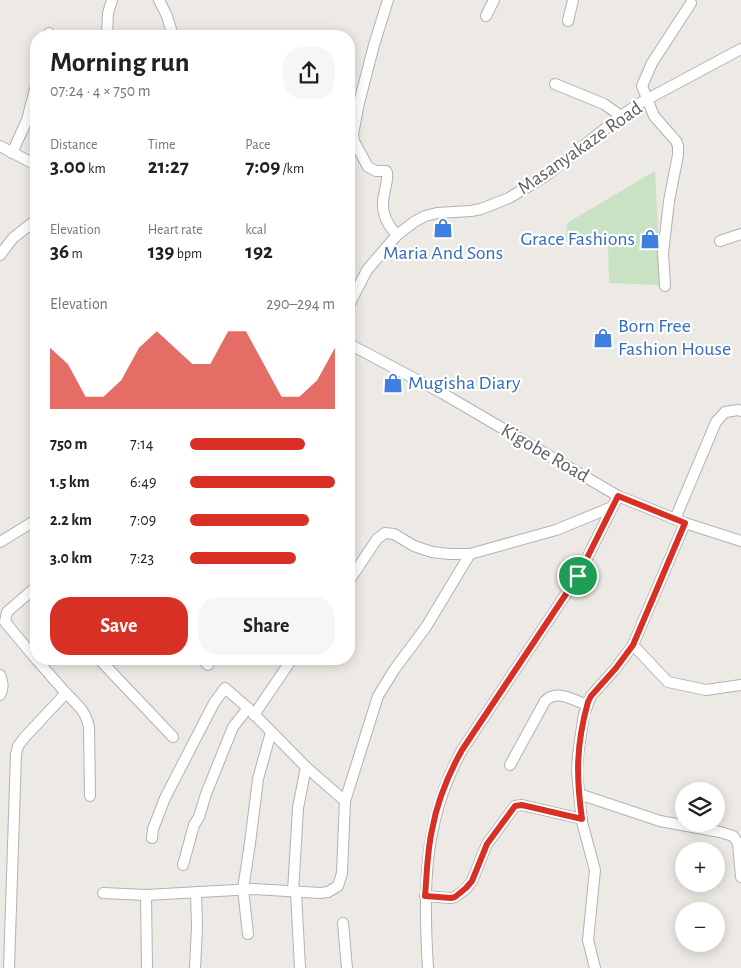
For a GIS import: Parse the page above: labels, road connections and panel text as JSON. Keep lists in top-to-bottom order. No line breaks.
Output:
{"streets":{"street":["Masanyakaze Road","Kigobe Road"]},"places":{"shop":["Maria And Sons","Grace Fashions","Born Free Fashion House","Mugisha Diary"]},"page":{"heading":["Morning run","07:24 · 4 × 750 m"],"stats":[["Distance","3.00 km"],["Time","21:27"],["Pace","7:09 /km"],["Elevation","36 m"],["Heart rate","139 bpm"],["kcal","192"]],"chart":["Elevation","290–294 m"],"list":[{"name":"750 m","note":"7:14"},{"name":"1.5 km","note":"6:49"},{"name":"2.2 km","note":"7:09"},{"name":"3.0 km","note":"7:23"}],"buttons":["Save","Share"],"map_buttons":["+","−"]}}
